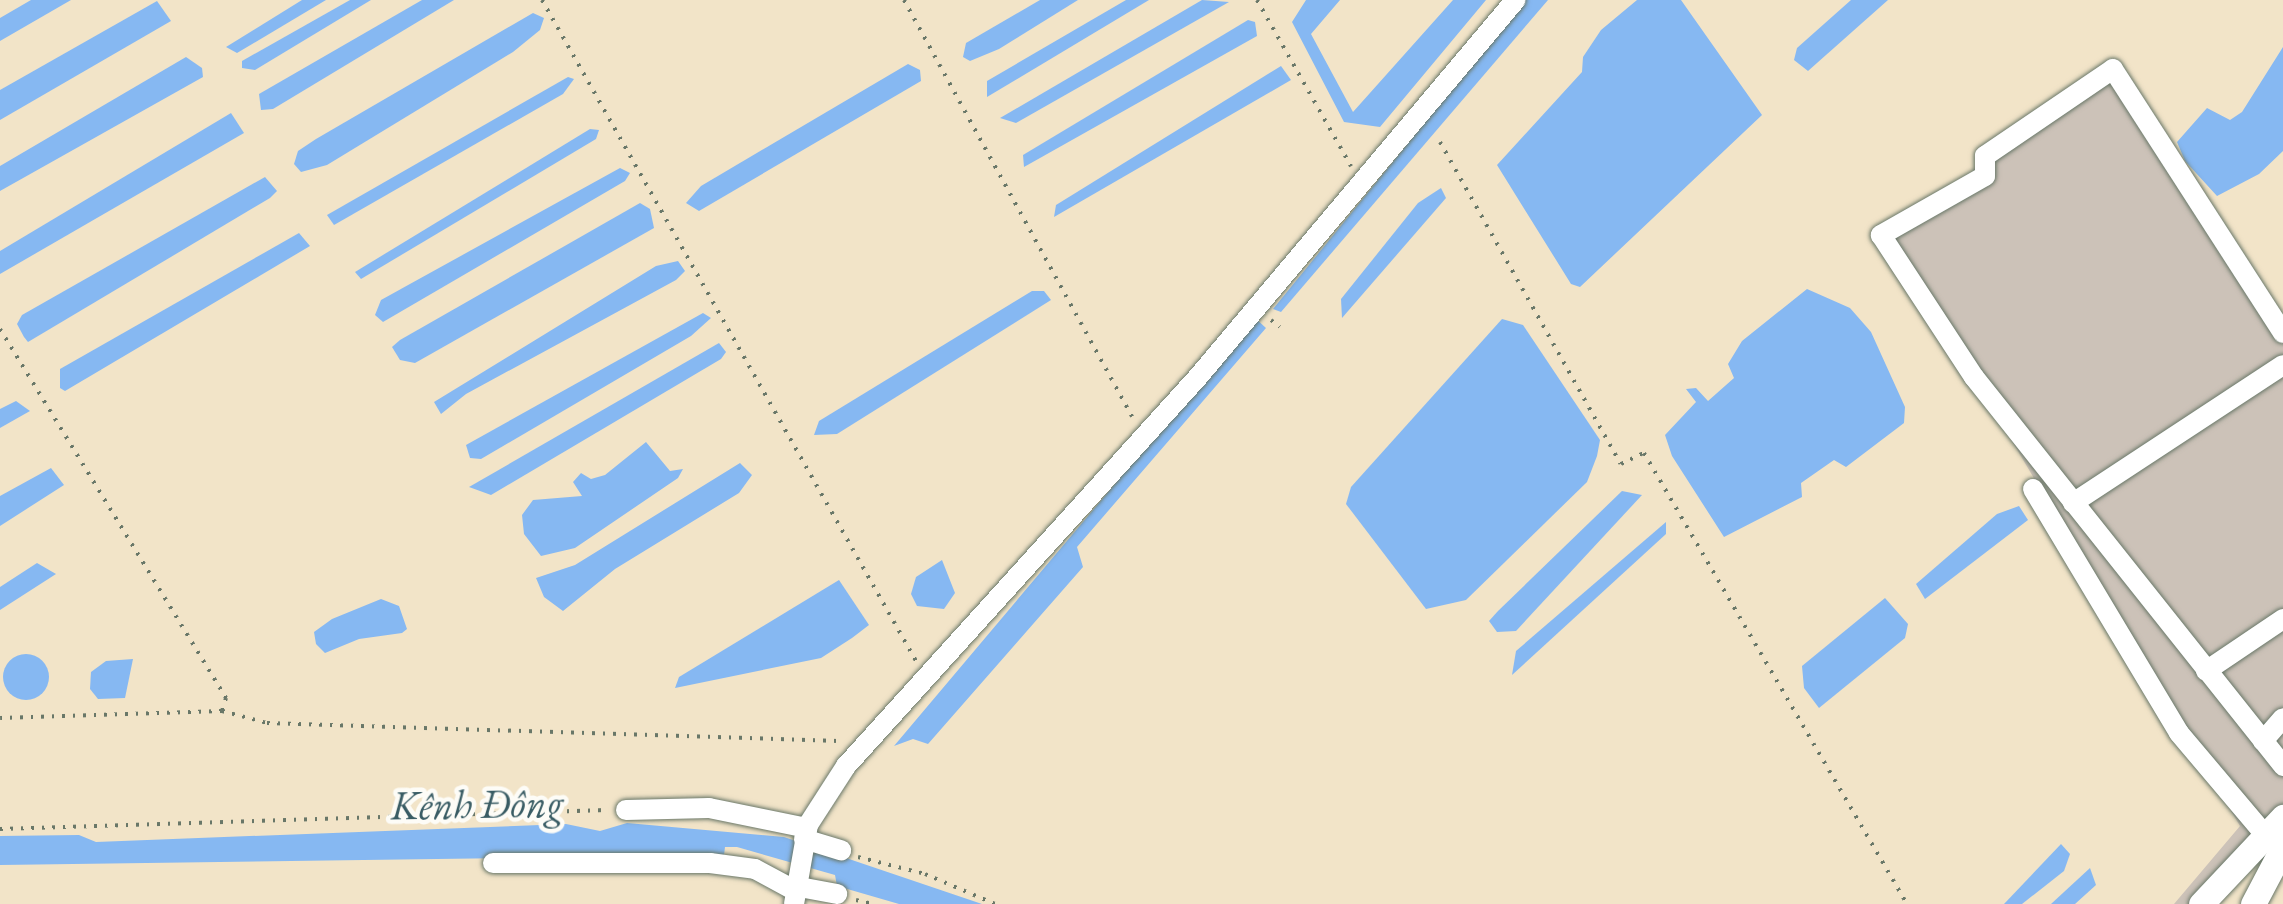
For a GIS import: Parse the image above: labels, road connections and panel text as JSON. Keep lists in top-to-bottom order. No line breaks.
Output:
{"water":["Kênh Đông"]}
